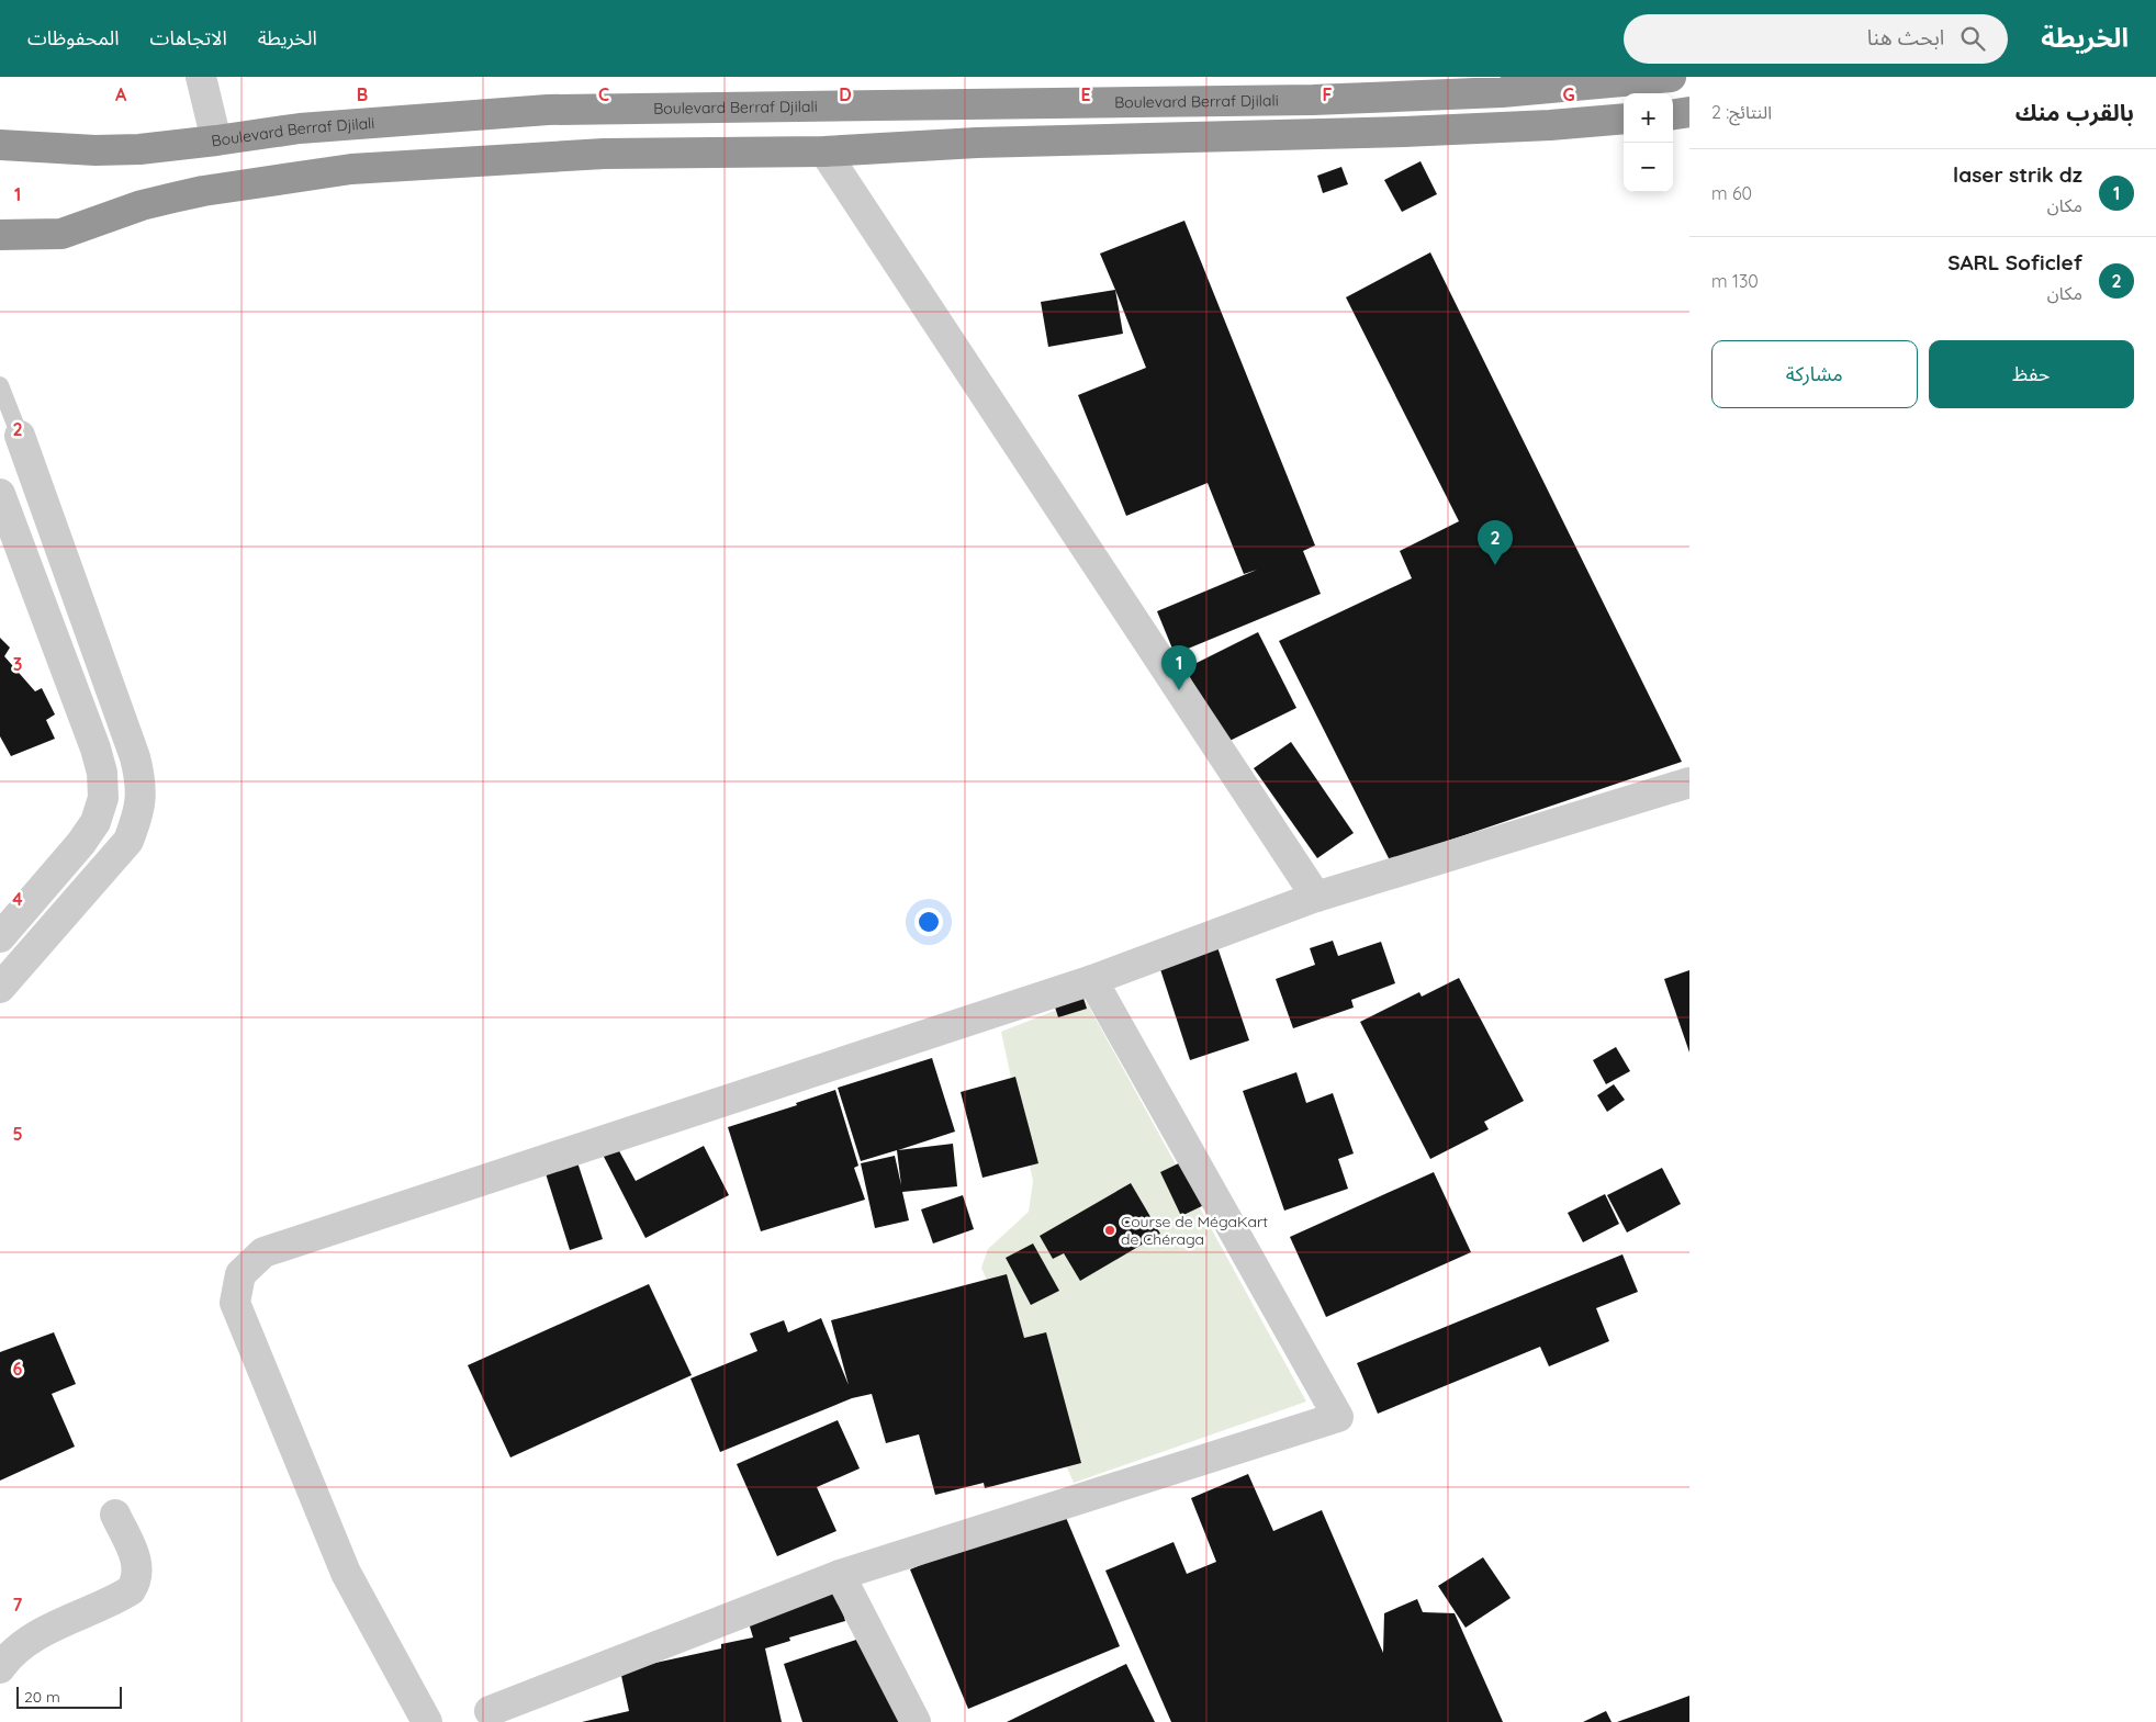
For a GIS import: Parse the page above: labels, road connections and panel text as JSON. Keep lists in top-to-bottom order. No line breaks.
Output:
{"streets":{"highway":["Boulevard Berraf Djilali"]},"places":["Course de MégaKart de Chéraga"],"scale_bar":"20 m","page":{"header":"الخريطة","search":"ابحث هنا","nav":["الخريطة","الاتجاهات","المحفوظات"],"heading":["بالقرب منك","النتائج: 2"],"map_buttons":["+","−"],"list":[{"mark":"1","name":"laser strik dz","note":"مكان","value":"60 m"},{"mark":"2","name":"SARL Soficlef","note":"مكان","value":"130 m"}],"buttons":["حفظ","مشاركة"],"pins":["2","1"],"scale":"20 m"},"grid":{"columns":["A","B","C","D","E","F","G"],"rows":["1","2","3","4","5","6","7"]}}
